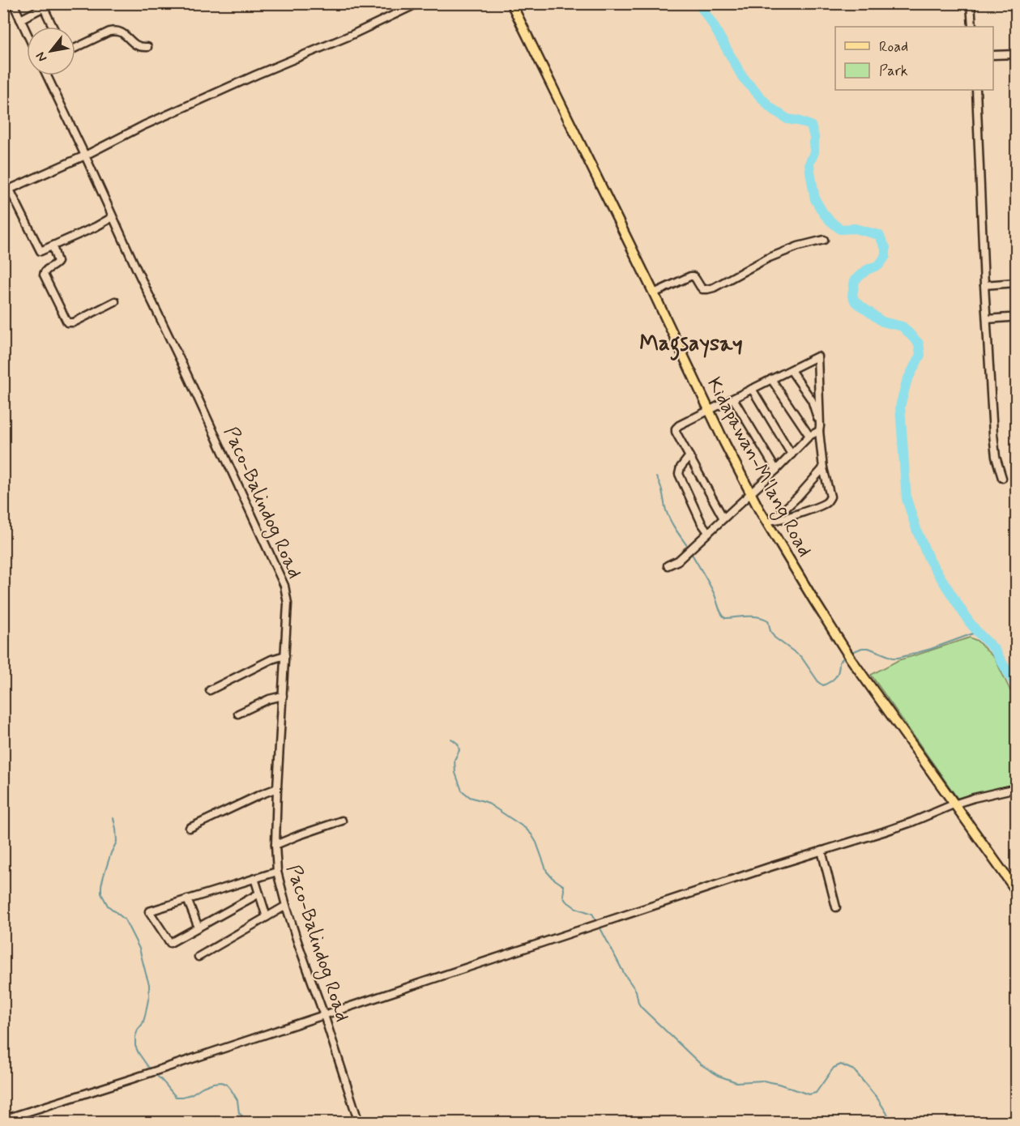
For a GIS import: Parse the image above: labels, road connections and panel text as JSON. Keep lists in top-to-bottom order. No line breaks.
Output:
{"streets":{"main road":["Kidapawan-M'lang Road"],"street":["Paco-Balindog Road"]},"districts":["Magsaysay"],"legend":["Road","Park"],"north":"bottom left"}
